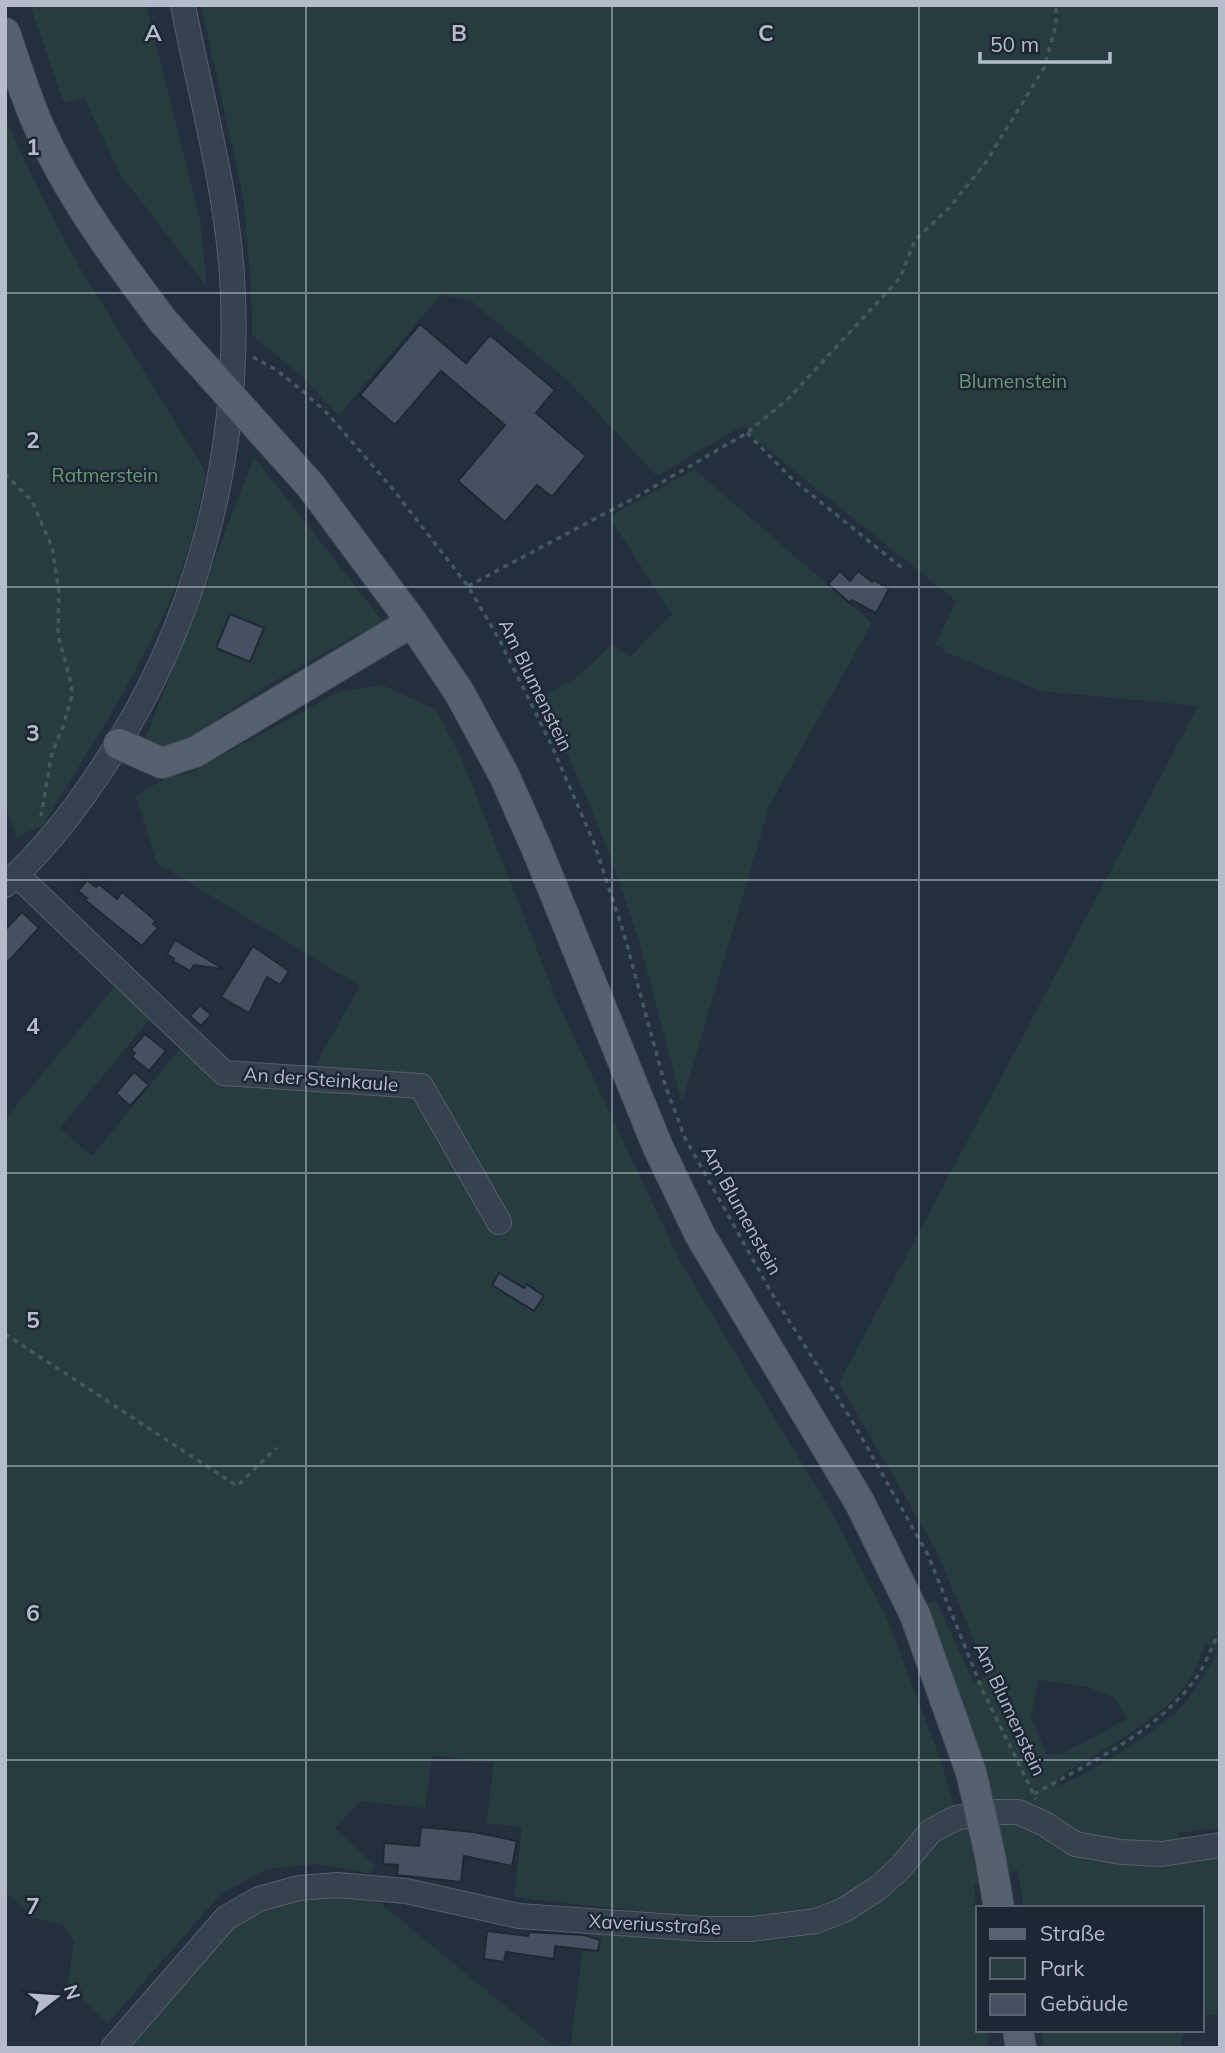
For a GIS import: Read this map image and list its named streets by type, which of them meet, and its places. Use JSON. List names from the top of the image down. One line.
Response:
{"streets":{"street":["An der Steinkaule","Xaveriusstraße"],"path":["Am Blumenstein"]},"crossings":[["Am Blumenstein","Xaveriusstraße"]],"parks":["Blumenstein","Ratmerstein"],"legend":["Straße","Park","Gebäude"],"scale_bar":"50 m","north":"right","grid":{"columns":["A","B","C"],"rows":["1","2","3","4","5","6","7"]}}
